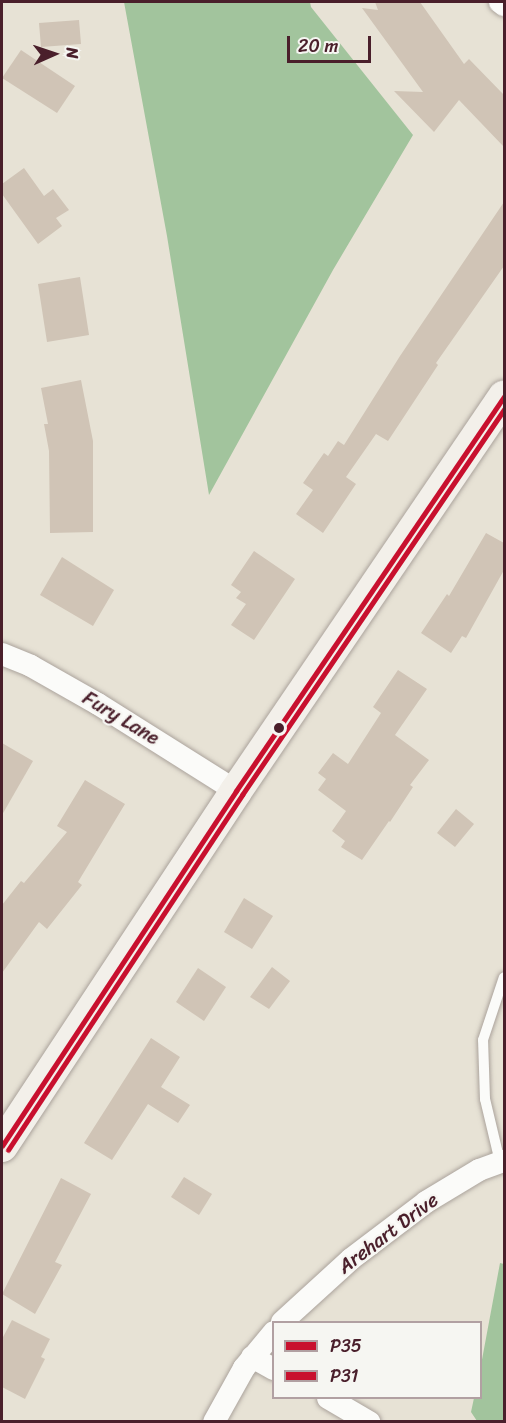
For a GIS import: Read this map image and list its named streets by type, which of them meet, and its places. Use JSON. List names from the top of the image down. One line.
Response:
{"streets":{"street":["Fury Lane","Arehart Drive"]},"lines":["transit line P35","transit line P31"],"legend":["P35","P31"],"scale_bar":"20 m","north":"right"}
